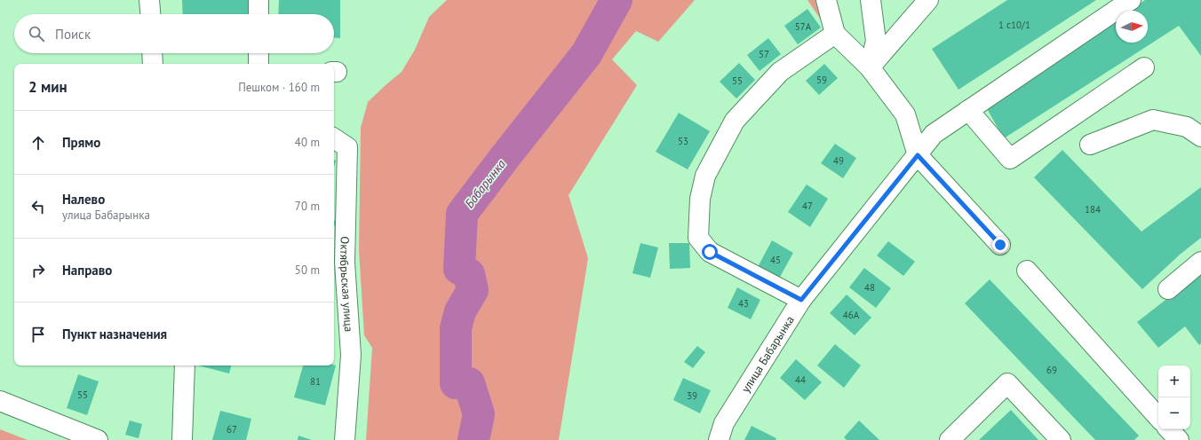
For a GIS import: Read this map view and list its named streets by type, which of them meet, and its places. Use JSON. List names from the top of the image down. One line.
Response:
{"streets":{"street":["Октябрьская улица","улица Бабарынка"]},"water":["Бабарынка"],"house_numbers":["1 с10/1","57А","57","59","55","53","49","47","184","45","48","43","46А","69","44","81","55","39","67"],"north":"right","page":{"search":"Поиск","heading":["2 мин","Пешком · 160 m"],"list":[["Прямо","40 m"],["Налево","улица Бабарынка","70 m"],["Направо","50 m"],"Пункт назначения"],"map_buttons":["+","−"]}}
